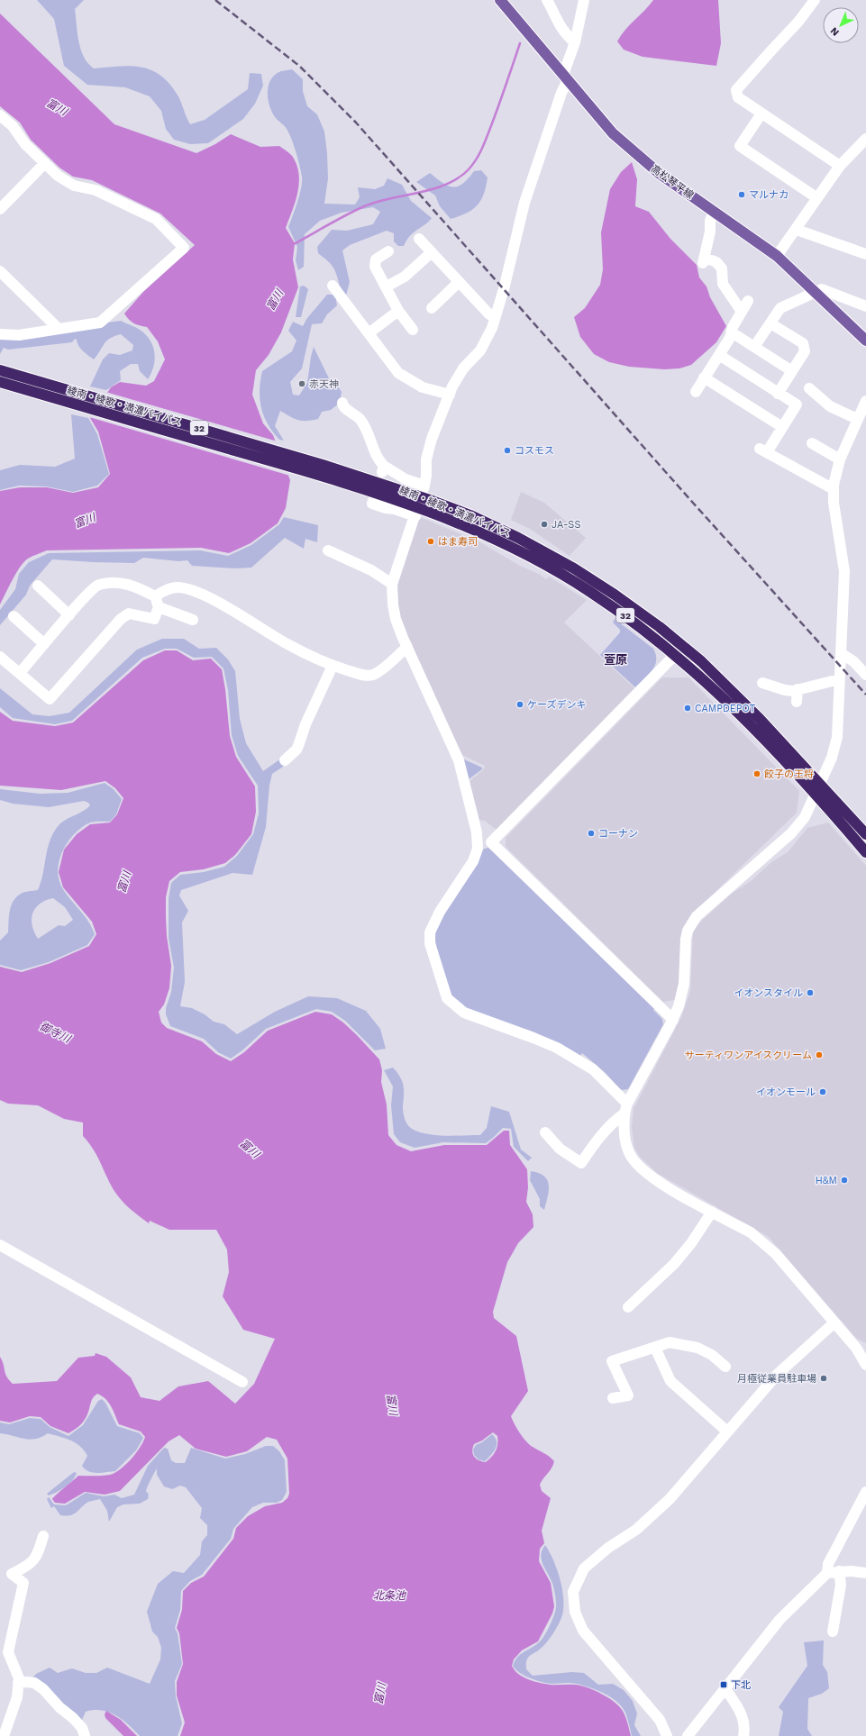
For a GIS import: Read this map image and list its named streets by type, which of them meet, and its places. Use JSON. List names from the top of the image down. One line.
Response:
{"streets":{"highway":["綾南・綾歌・満濃バイパス","32"],"main road":["高松琴平線"]},"districts":["萱原"],"water":["富川","御寺川","北条池"],"places":{"other":["マルナカ","赤天神","コスモス","JA-SS","はま寿司","ケーズデンキ","CAMPDEPOT","餃子の王将","コーナン","イオンスタイル","サーティワンアイスクリーム","イオンモール","H&M","月極従業員駐車場"],"transit":["下北"]},"north":"bottom left"}
